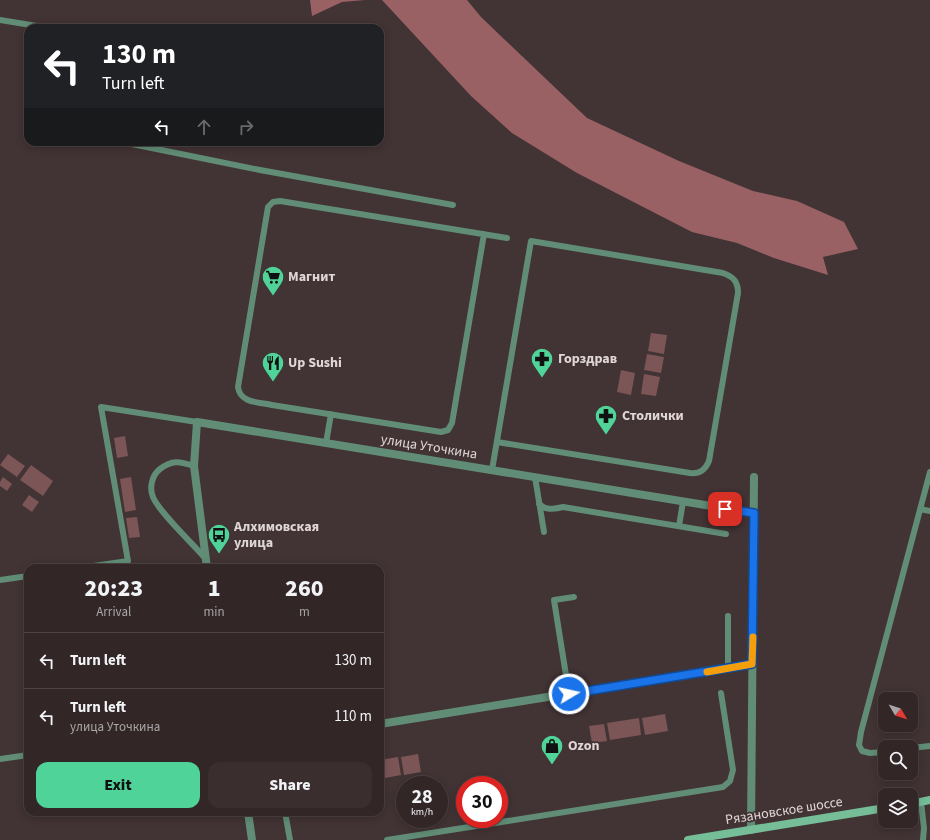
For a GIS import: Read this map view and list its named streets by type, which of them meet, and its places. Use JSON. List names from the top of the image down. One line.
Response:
{"streets":{"main road":["Рязановское шоссе"],"street":["улица Уточкина"]},"places":{"supermarket":["Магнит"],"pharmacy":["Горздрав","Столички"],"restaurant":["Up Sushi"],"bus stop":["Алхимовская улица"],"shop":["Ozon"]},"north":"bottom right","page":{"turn":["130 m","Turn left"],"eta":["20:23","Arrival","1","min","260","m"],"list":[{"name":"Turn left","value":"130 m"},{"name":"Turn left","note":"улица Уточкина","value":"110 m"}],"buttons":["Exit","Share"],"speed":"28 km/h","limit":"30"}}
